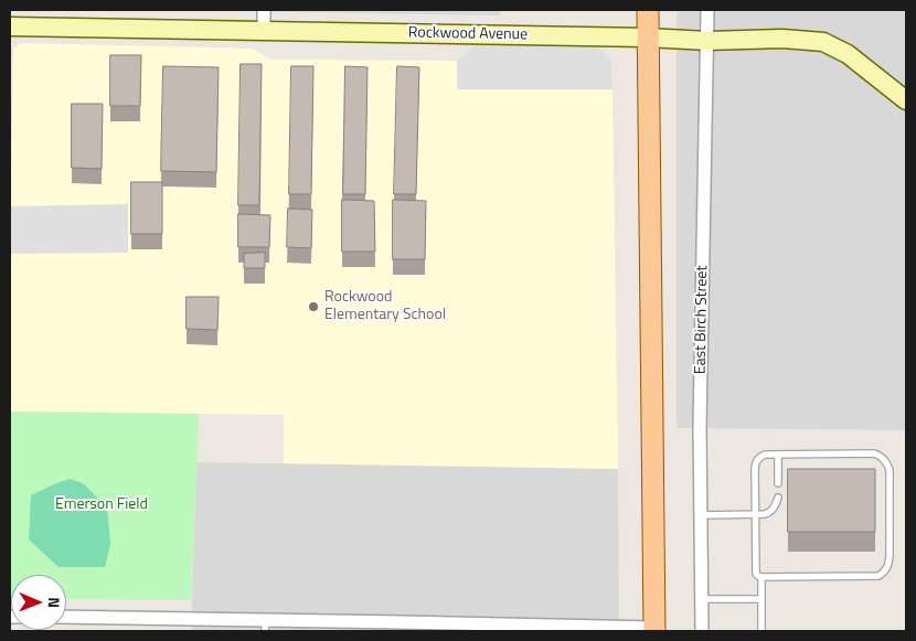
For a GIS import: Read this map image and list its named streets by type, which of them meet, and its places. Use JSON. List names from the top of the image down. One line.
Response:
{"streets":{"street":["Rockwood Avenue","East Birch Street"]},"crossings":[["Rockwood Avenue","East Birch Street"]],"parks":["Emerson Field"],"places":["Rockwood Elementary School"],"north":"right"}
